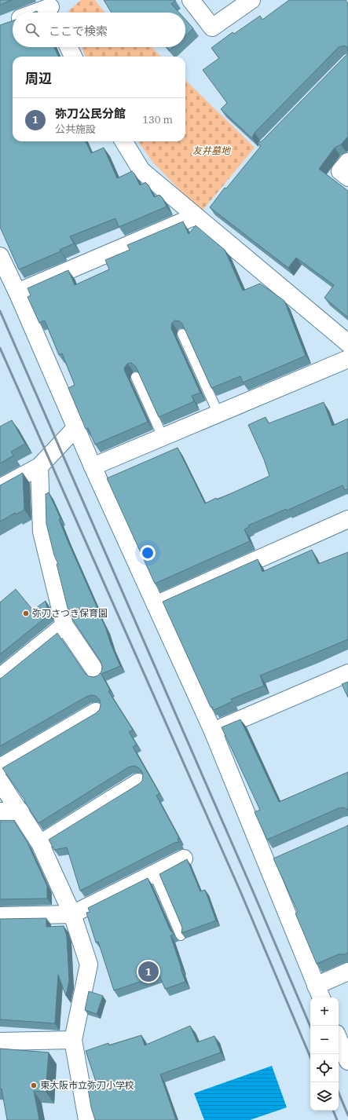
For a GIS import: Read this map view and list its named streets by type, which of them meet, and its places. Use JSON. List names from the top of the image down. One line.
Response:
{"parks":["友井墓地"],"places":["弥刀さつき保育園","東大阪市立弥刀小学校"],"page":{"search":"ここで検索","heading":"周辺","list":[{"mark":"1","name":"弥刀公民分館","note":"公共施設","value":"130 m"}],"pins":"1","map_buttons":["+","−"]}}
